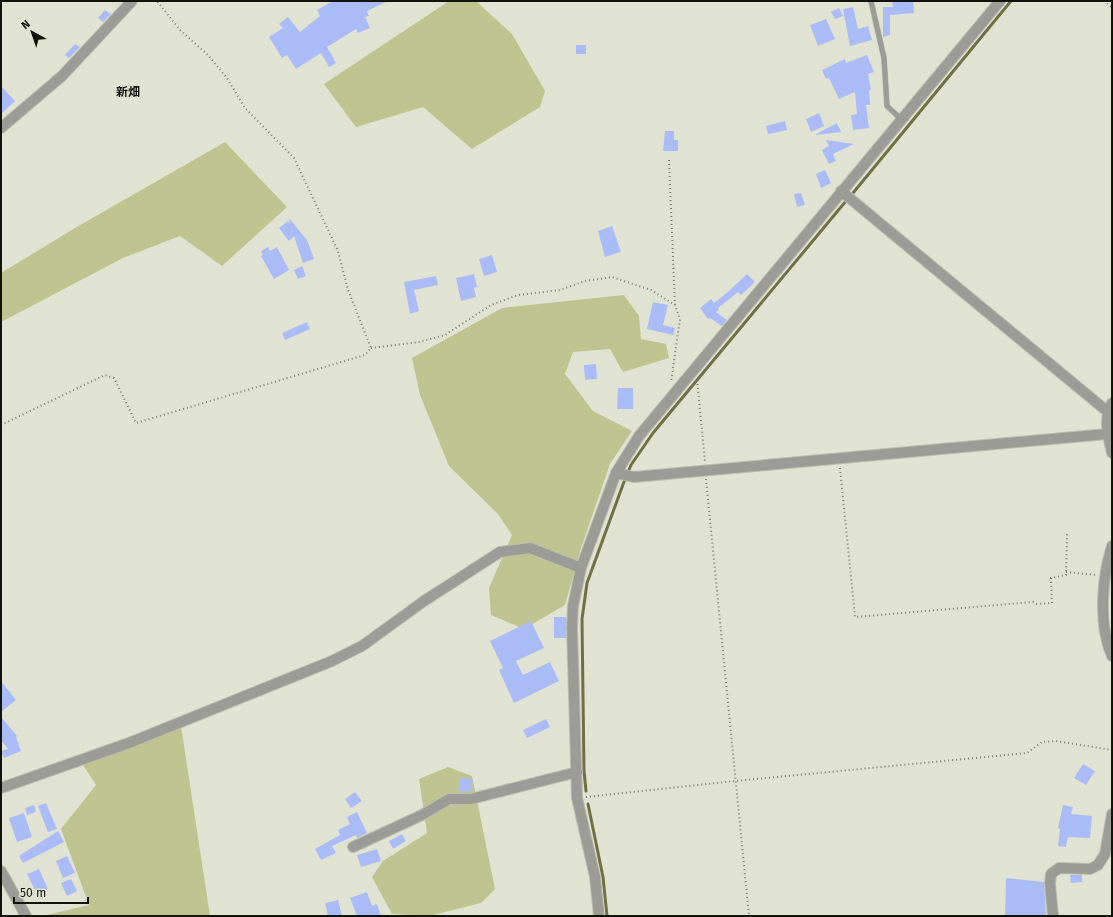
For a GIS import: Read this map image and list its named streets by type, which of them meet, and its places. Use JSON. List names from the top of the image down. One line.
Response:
{"districts":["新畑"],"scale_bar":"50 m","north":"top left"}
